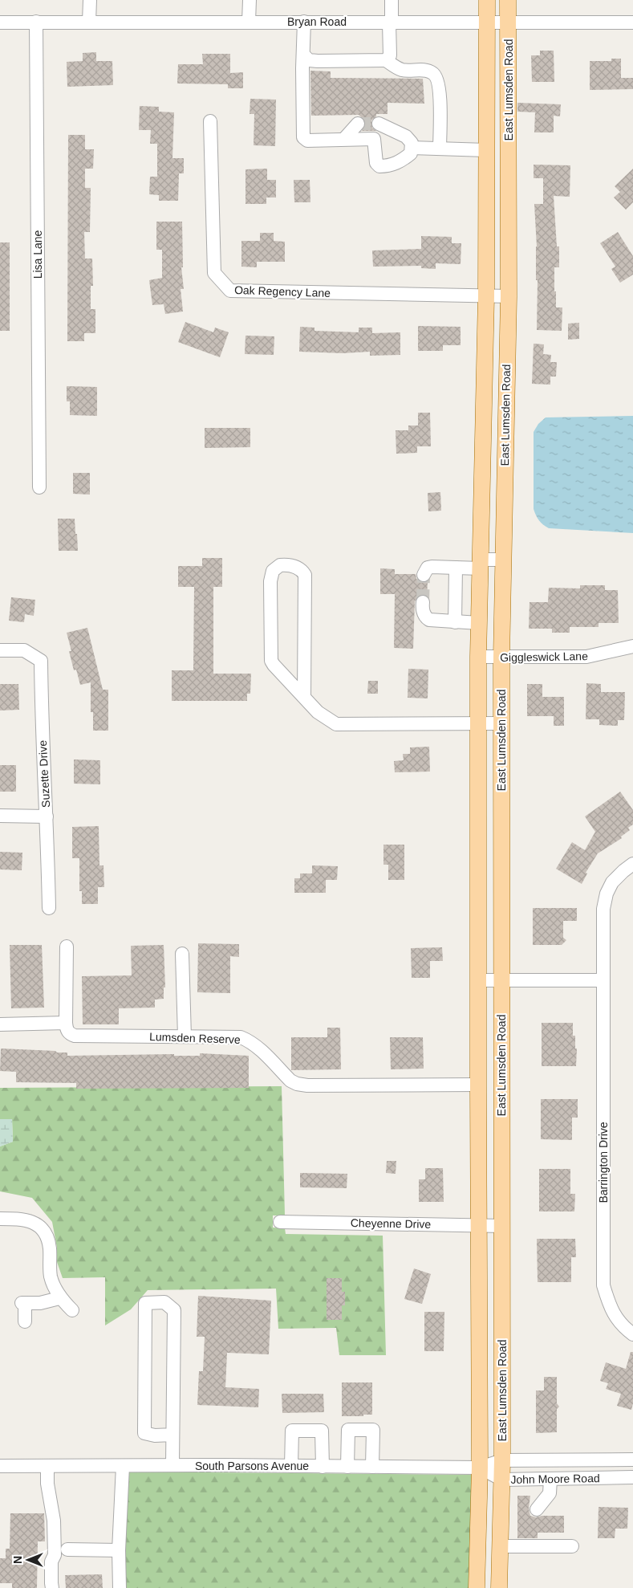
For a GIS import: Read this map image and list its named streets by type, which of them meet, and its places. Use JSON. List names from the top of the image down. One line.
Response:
{"streets":{"main road":["East Lumsden Road"],"street":["Bryan Road","Lisa Lane","Oak Regency Lane","Giggleswick Lane","Suzette Drive","Lumsden Reserve","Barrington Drive","Cheyenne Drive","South Parsons Avenue","John Moore Road"]},"crossings":[["Bryan Road","East Lumsden Road"],["Bryan Road","Lisa Lane"],["East Lumsden Road","Oak Regency Lane"],["East Lumsden Road","Giggleswick Lane"],["East Lumsden Road","Lumsden Reserve"],["East Lumsden Road","Cheyenne Drive"],["East Lumsden Road","South Parsons Avenue"],["East Lumsden Road","John Moore Road"],["South Parsons Avenue","John Moore Road"]],"north":"left"}
